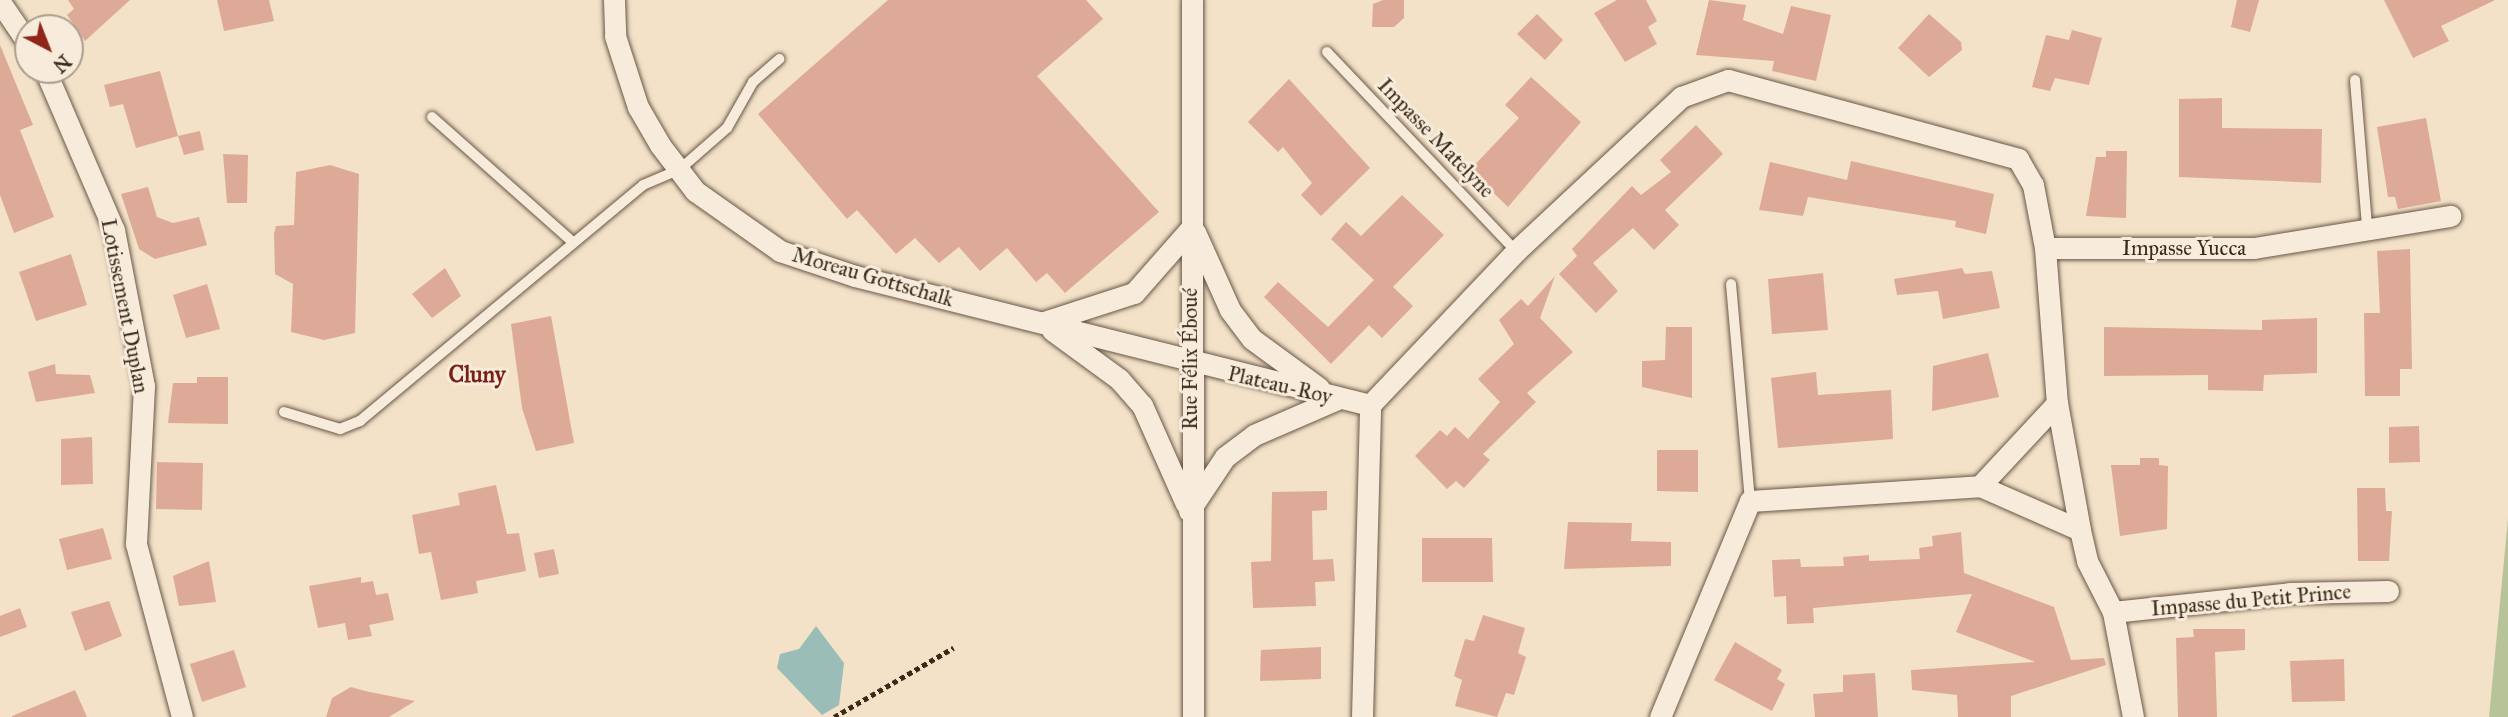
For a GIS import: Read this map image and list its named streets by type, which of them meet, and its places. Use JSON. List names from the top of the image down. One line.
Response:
{"streets":{"street":["Impasse Yucca","Moreau Gottschalk","Lotissement Duplan","Rue Félix Éboué","Plateau-Roy","Impasse du Petit Prince"],"lane":["Impasse Matelyne"]},"crossings":[["Moreau Gottschalk","Rue Félix Éboué"],["Moreau Gottschalk","Plateau-Roy"],["Rue Félix Éboué","Plateau-Roy"]],"districts":["Cluny"],"north":"bottom right"}
